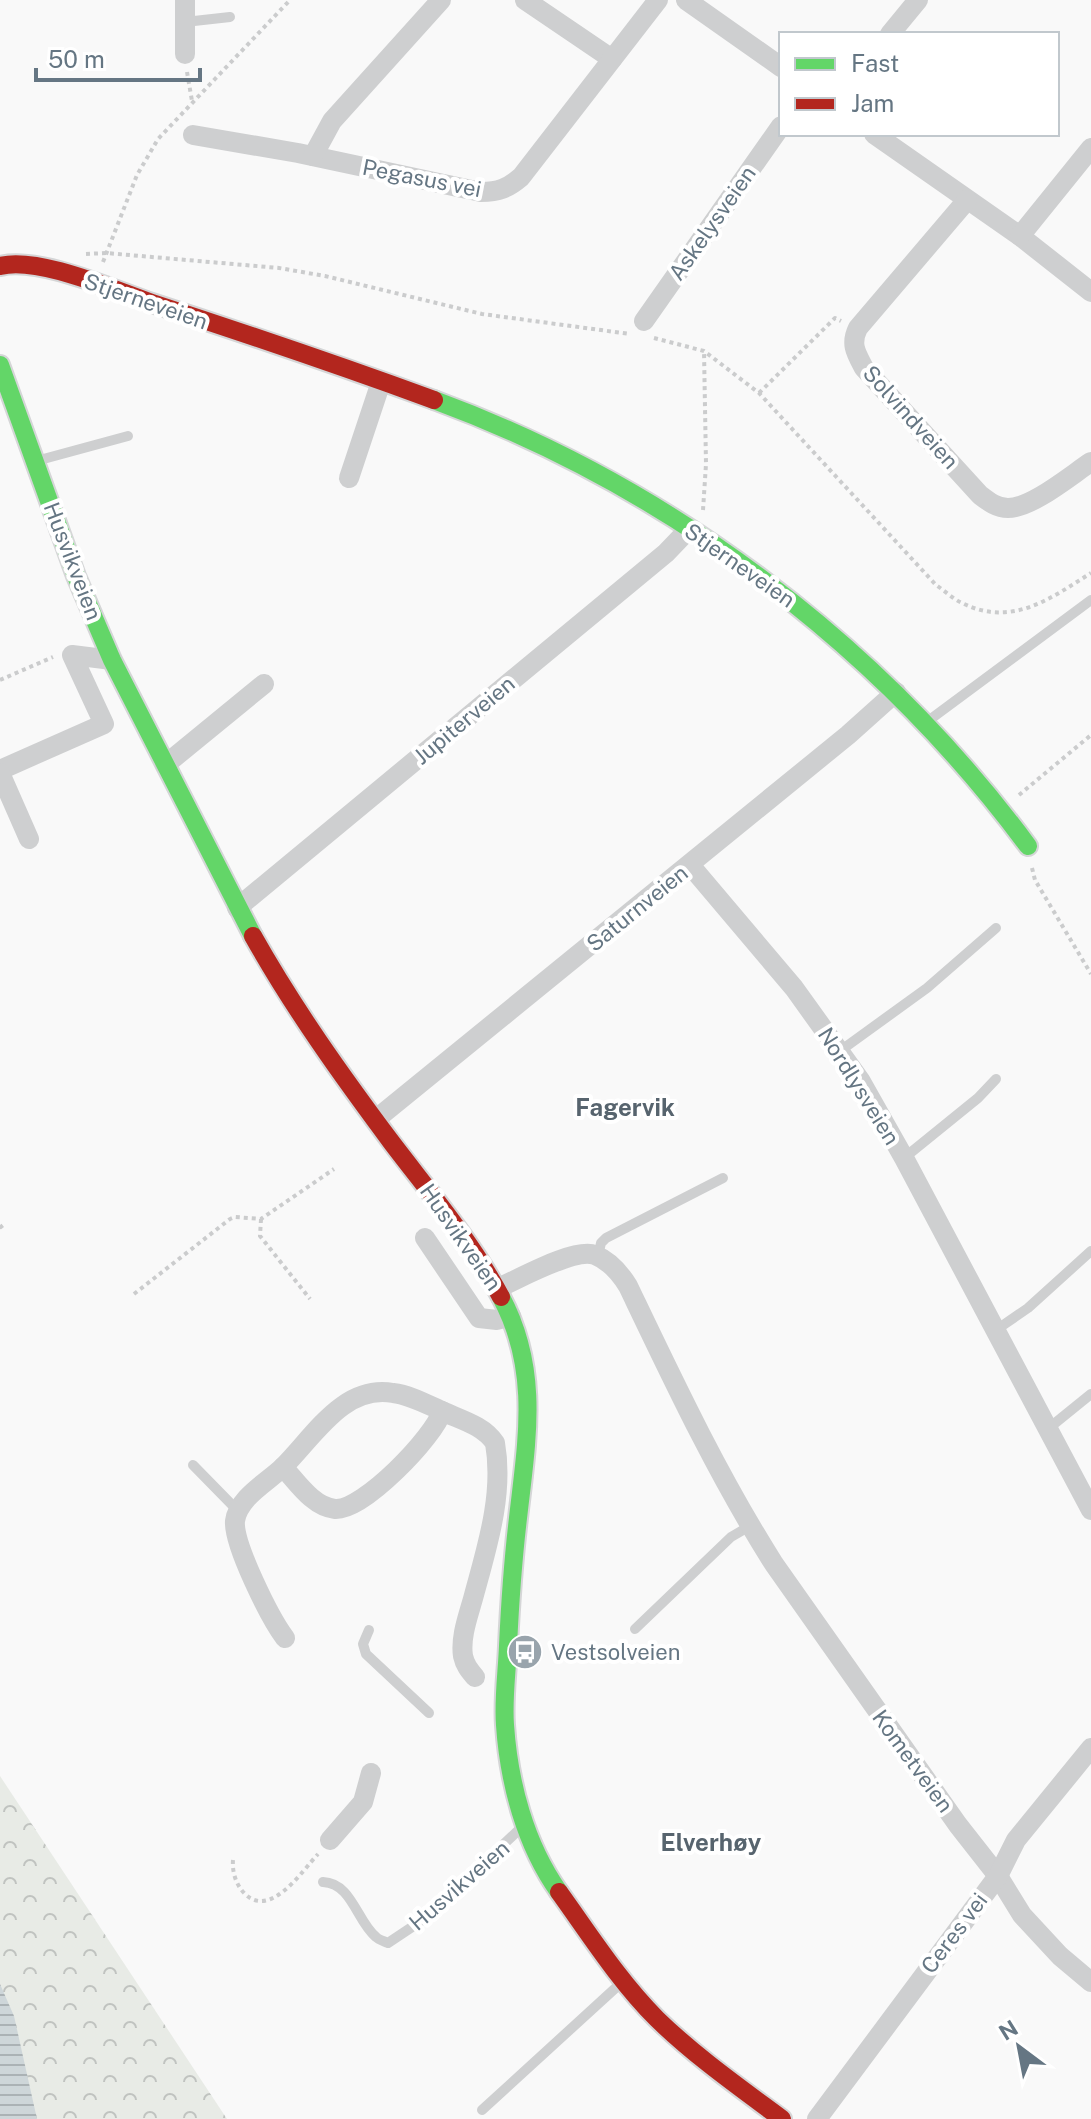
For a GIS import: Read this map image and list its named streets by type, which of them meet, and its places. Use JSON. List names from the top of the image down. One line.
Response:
{"streets":{"main road":["Stjerneveien","Husvikveien"],"street":["Pegasus vei","Askelysveien","Solvindveien","Jupiterveien","Saturnveien","Nordlysveien","Kometveien","Ceres vei"]},"crossings":[["Stjerneveien","Jupiterveien"],["Stjerneveien","Saturnveien"],["Husvikveien","Jupiterveien"],["Husvikveien","Saturnveien"],["Saturnveien","Nordlysveien"],["Kometveien","Ceres vei"]],"districts":["Fagervik","Elverhøy"],"places":{"bus stop":["Vestsolveien"]},"legend":["Fast","Jam"],"scale_bar":"50 m","north":"top left"}
